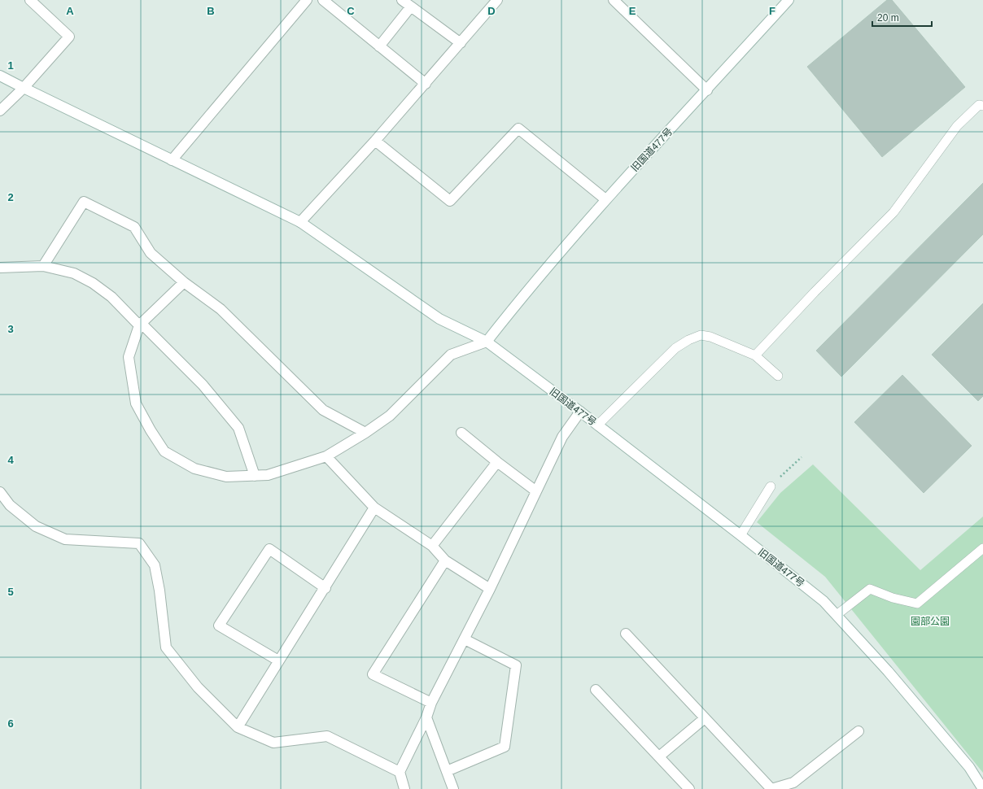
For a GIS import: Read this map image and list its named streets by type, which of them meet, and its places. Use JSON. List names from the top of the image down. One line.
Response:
{"streets":{"street":["旧国道477号"]},"parks":["園部公園"],"scale_bar":"20 m","grid":{"columns":["A","B","C","D","E","F"],"rows":["1","2","3","4","5","6"]}}
